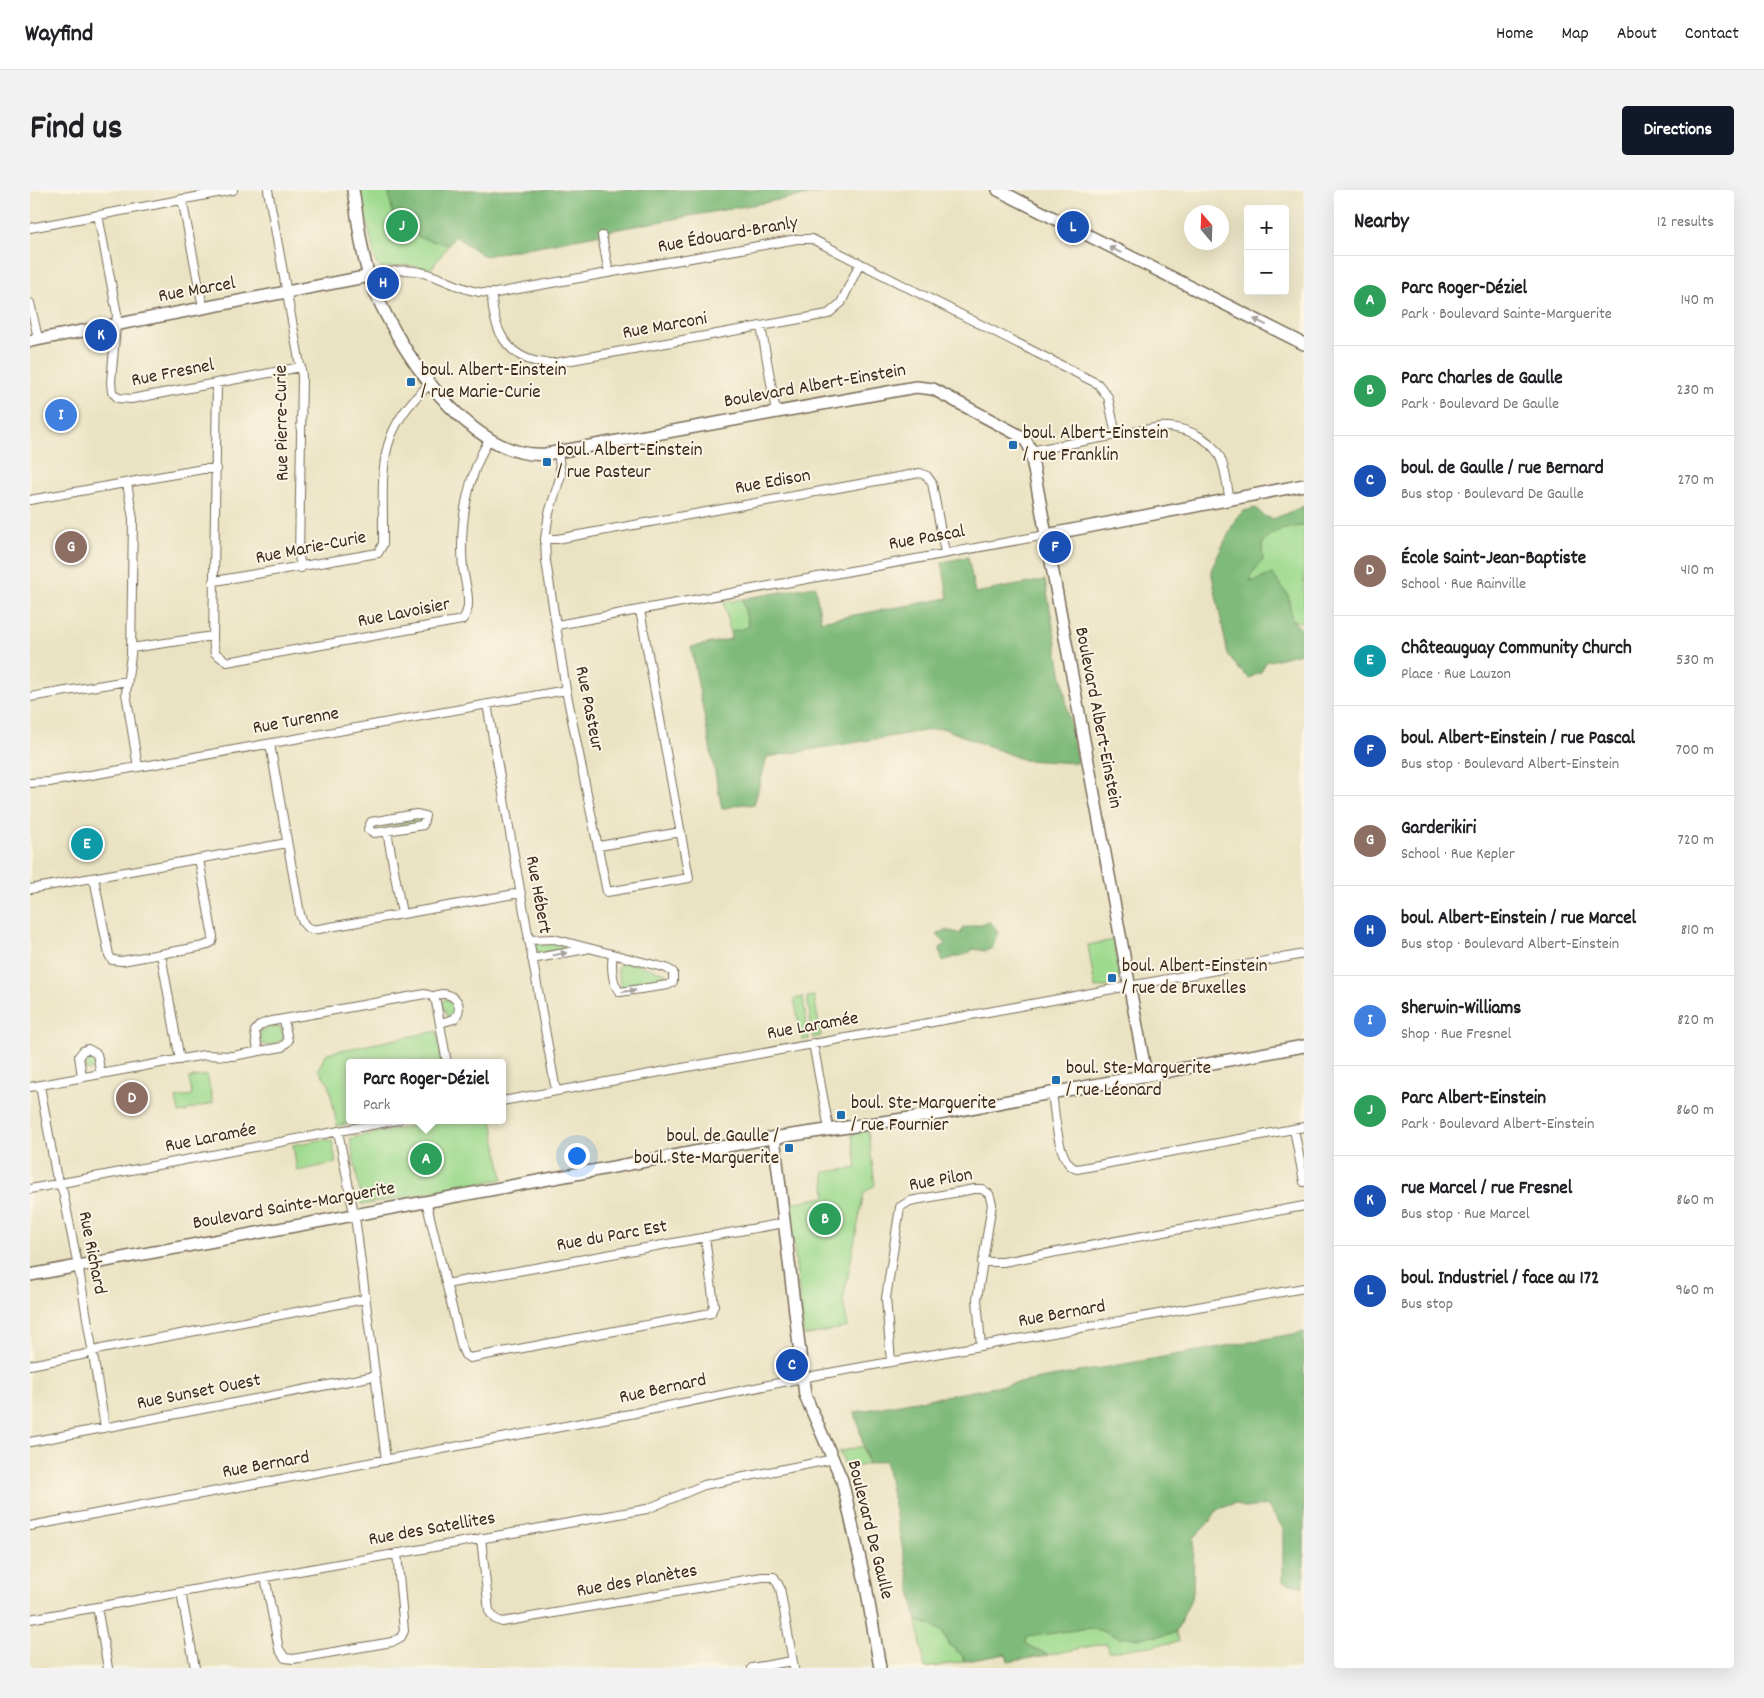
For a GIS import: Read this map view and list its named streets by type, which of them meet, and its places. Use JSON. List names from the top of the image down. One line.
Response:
{"streets":{"street":["Rue Édouard-Branly","Rue Marcel","Rue Marconi","Rue Fresnel","Boulevard Albert-Einstein","Rue Pierre-Curie","Rue Edison","Rue Pascal","Rue Marie-Curie","Rue Lavoisier","Rue Pasteur","Rue Turenne","Rue Hébert","Rue Laramée","Rue Pilon","Boulevard Sainte-Marguerite","Rue du Parc Est","Rue Richard","Rue Bernard","Rue Sunset Ouest","Rue des Satellites","Boulevard De Gaulle","Rue des Planètes"]},"crossings":[["Rue Édouard-Branly","Rue Marcel"],["Rue Édouard-Branly","Rue Marconi"],["Rue Édouard-Branly","Boulevard Albert-Einstein"],["Rue Marcel","Rue Fresnel"],["Rue Marcel","Boulevard Albert-Einstein"],["Rue Marcel","Rue Pierre-Curie"],["Rue Fresnel","Rue Pierre-Curie"],["Rue Fresnel","Rue Lavoisier"],["Boulevard Albert-Einstein","Rue Pascal"],["Boulevard Albert-Einstein","Rue Marie-Curie"],["Boulevard Albert-Einstein","Rue Lavoisier"],["Boulevard Albert-Einstein","Rue Pasteur"],["Boulevard Albert-Einstein","Rue Laramée"],["Boulevard Albert-Einstein","Boulevard Sainte-Marguerite"],["Rue Pierre-Curie","Rue Marie-Curie"],["Rue Edison","Rue Pascal"],["Rue Edison","Rue Pasteur"],["Rue Pascal","Rue Pasteur"],["Rue Marie-Curie","Rue Lavoisier"],["Rue Pasteur","Rue Turenne"],["Rue Turenne","Rue Hébert"],["Rue Hébert","Rue Laramée"],["Rue Laramée","Rue Richard"],["Rue Pilon","Rue Bernard"],["Boulevard Sainte-Marguerite","Rue Richard"],["Boulevard Sainte-Marguerite","Boulevard De Gaulle"],["Rue du Parc Est","Boulevard De Gaulle"],["Rue Richard","Rue Sunset Ouest"],["Rue Bernard","Boulevard De Gaulle"],["Rue des Satellites","Boulevard De Gaulle"],["Rue des Satellites","Rue des Planètes"]],"places":{"transit":["boul. Albert-Einstein / rue Marie-Curie","boul. Albert-Einstein / rue Franklin","boul. Albert-Einstein / rue Pasteur","boul. Albert-Einstein / rue de Bruxelles","boul. Ste-Marguerite / rue Léonard","boul. Ste-Marguerite / rue Fournier","boul. de Gaulle / boul. Ste-Marguerite"]},"north":"top","page":{"header":"Wayfind","nav":["Home","Map","About","Contact"],"title":"Find us","buttons":"Directions","heading":["Nearby","12 results"],"map_buttons":["+","−"],"pins":["J","L","H","K","I","F","G","E","D","A","B","C"],"list":[{"mark":"A","name":"Parc Roger-Déziel","note":"Park · Boulevard Sainte-Marguerite","value":"140 m"},{"mark":"B","name":"Parc Charles de Gaulle","note":"Park · Boulevard De Gaulle","value":"230 m"},{"mark":"C","name":"boul. de Gaulle / rue Bernard","note":"Bus stop · Boulevard De Gaulle","value":"270 m"},{"mark":"D","name":"École Saint-Jean-Baptiste","note":"School · Rue Rainville","value":"410 m"},{"mark":"E","name":"Châteauguay Community Church","note":"Place · Rue Lauzon","value":"530 m"},{"mark":"F","name":"boul. Albert-Einstein / rue Pascal","note":"Bus stop · Boulevard Albert-Einstein","value":"700 m"},{"mark":"G","name":"Garderikiri","note":"School · Rue Kepler","value":"720 m"},{"mark":"H","name":"boul. Albert-Einstein / rue Marcel","note":"Bus stop · Boulevard Albert-Einstein","value":"810 m"},{"mark":"I","name":"Sherwin-Williams","note":"Shop · Rue Fresnel","value":"820 m"},{"mark":"J","name":"Parc Albert-Einstein","note":"Park · Boulevard Albert-Einstein","value":"860 m"},{"mark":"K","name":"rue Marcel / rue Fresnel","note":"Bus stop · Rue Marcel","value":"860 m"},{"mark":"L","name":"boul. Industriel / face au 172","note":"Bus stop","value":"960 m"}],"popup":["Parc Roger-Déziel","Park"]}}
